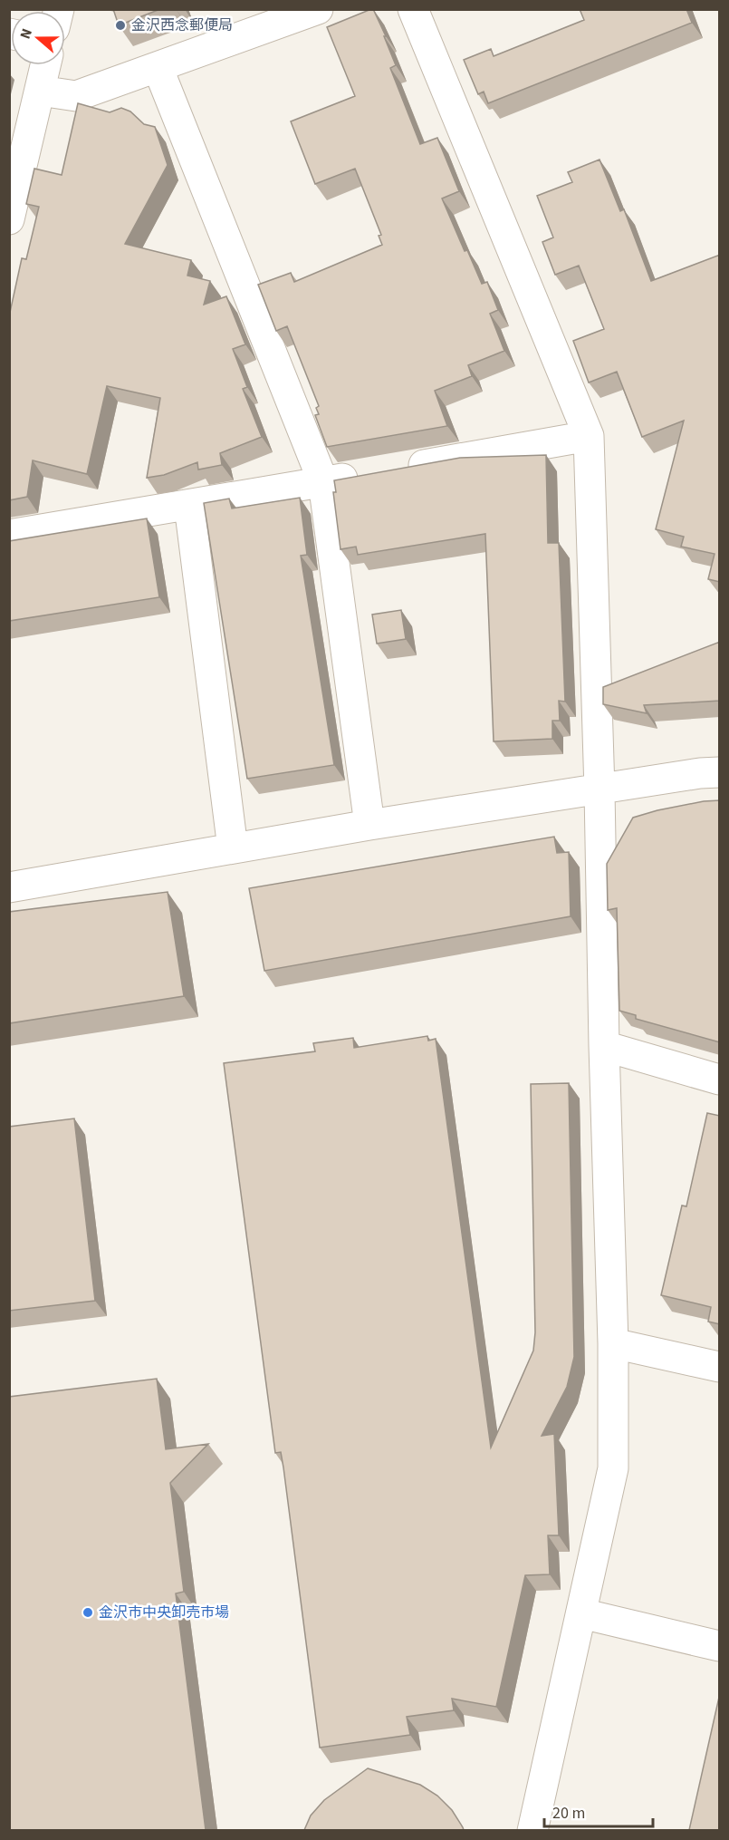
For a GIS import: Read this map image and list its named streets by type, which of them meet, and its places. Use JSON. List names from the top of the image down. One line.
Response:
{"places":["金沢西念郵便局","金沢市中央卸売市場"],"scale_bar":"20 m","north":"left"}
